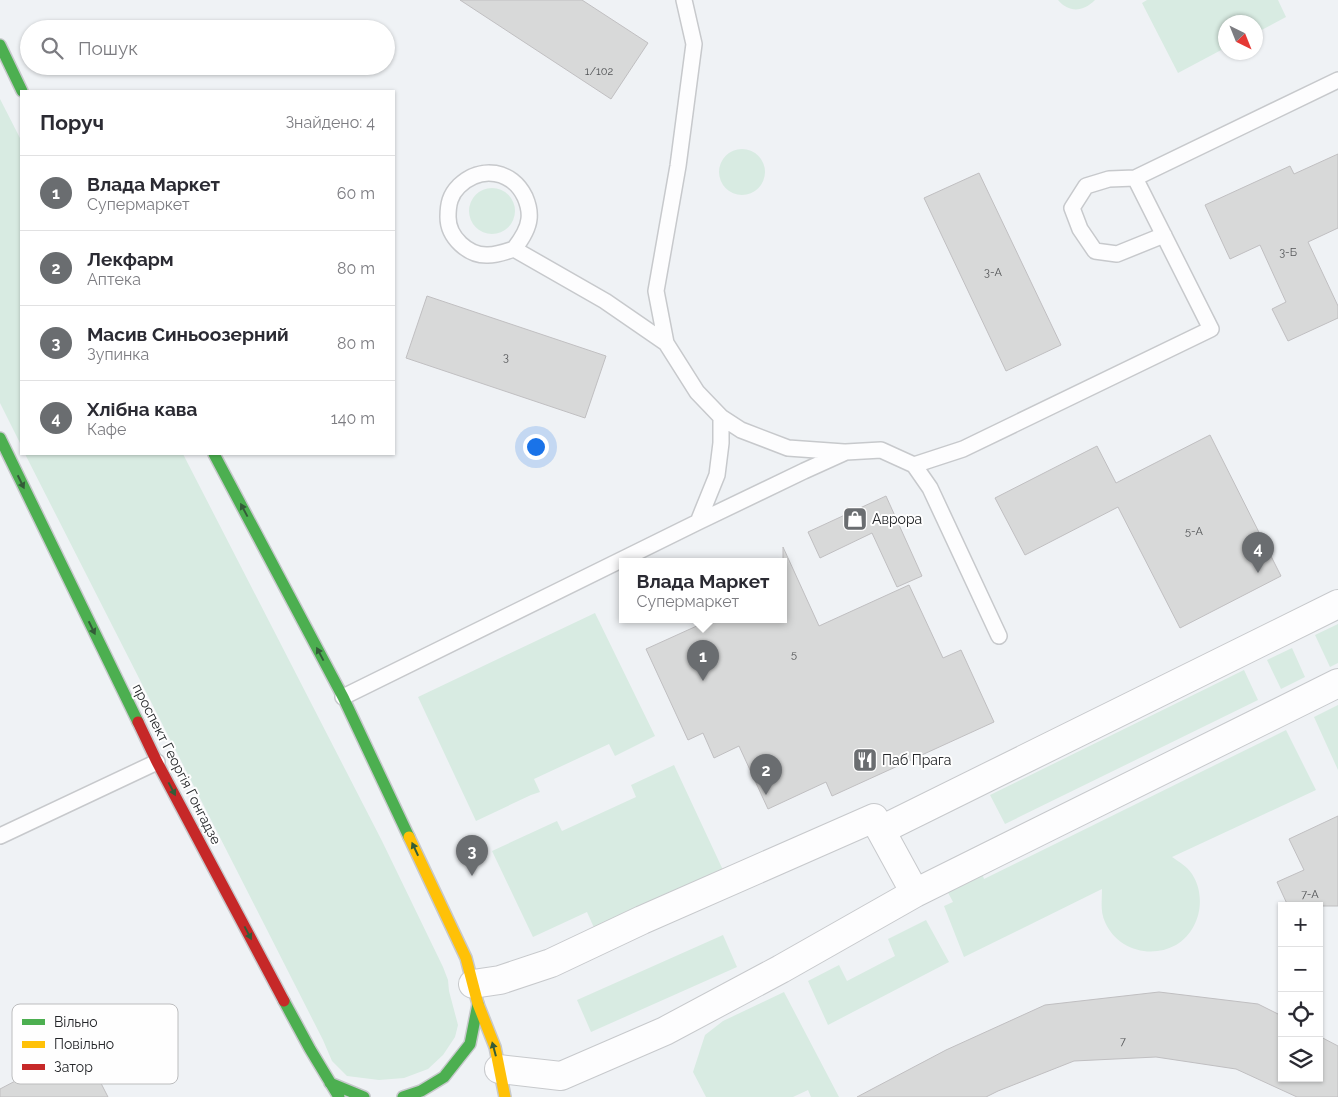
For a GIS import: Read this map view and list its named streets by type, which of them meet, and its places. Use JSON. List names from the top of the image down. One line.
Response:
{"streets":{"street":["проспект Георгія Гонгадзе"]},"one_way":["проспект Георгія Гонгадзе"],"places":{"shop":["Аврора"],"restaurant":["Паб Прага"]},"house_numbers":["1/102","3-Б","3-А","3","5-А","5","7-А","7"],"legend":["Вільно","Повільно","Затор"],"north":"bottom right","page":{"search":"Пошук","heading":["Поруч","Знайдено: 4"],"list":[{"mark":"1","name":"Влада Маркет","note":"Супермаркет","value":"60 m"},{"mark":"2","name":"Лекфарм","note":"Аптека","value":"80 m"},{"mark":"3","name":"Масив Синьоозерний","note":"Зупинка","value":"80 m"},{"mark":"4","name":"Хлібна кава","note":"Кафе","value":"140 m"}],"pins":["4","1","2","3"],"popup":["Влада Маркет","Супермаркет"],"map_buttons":["+","−"]}}
